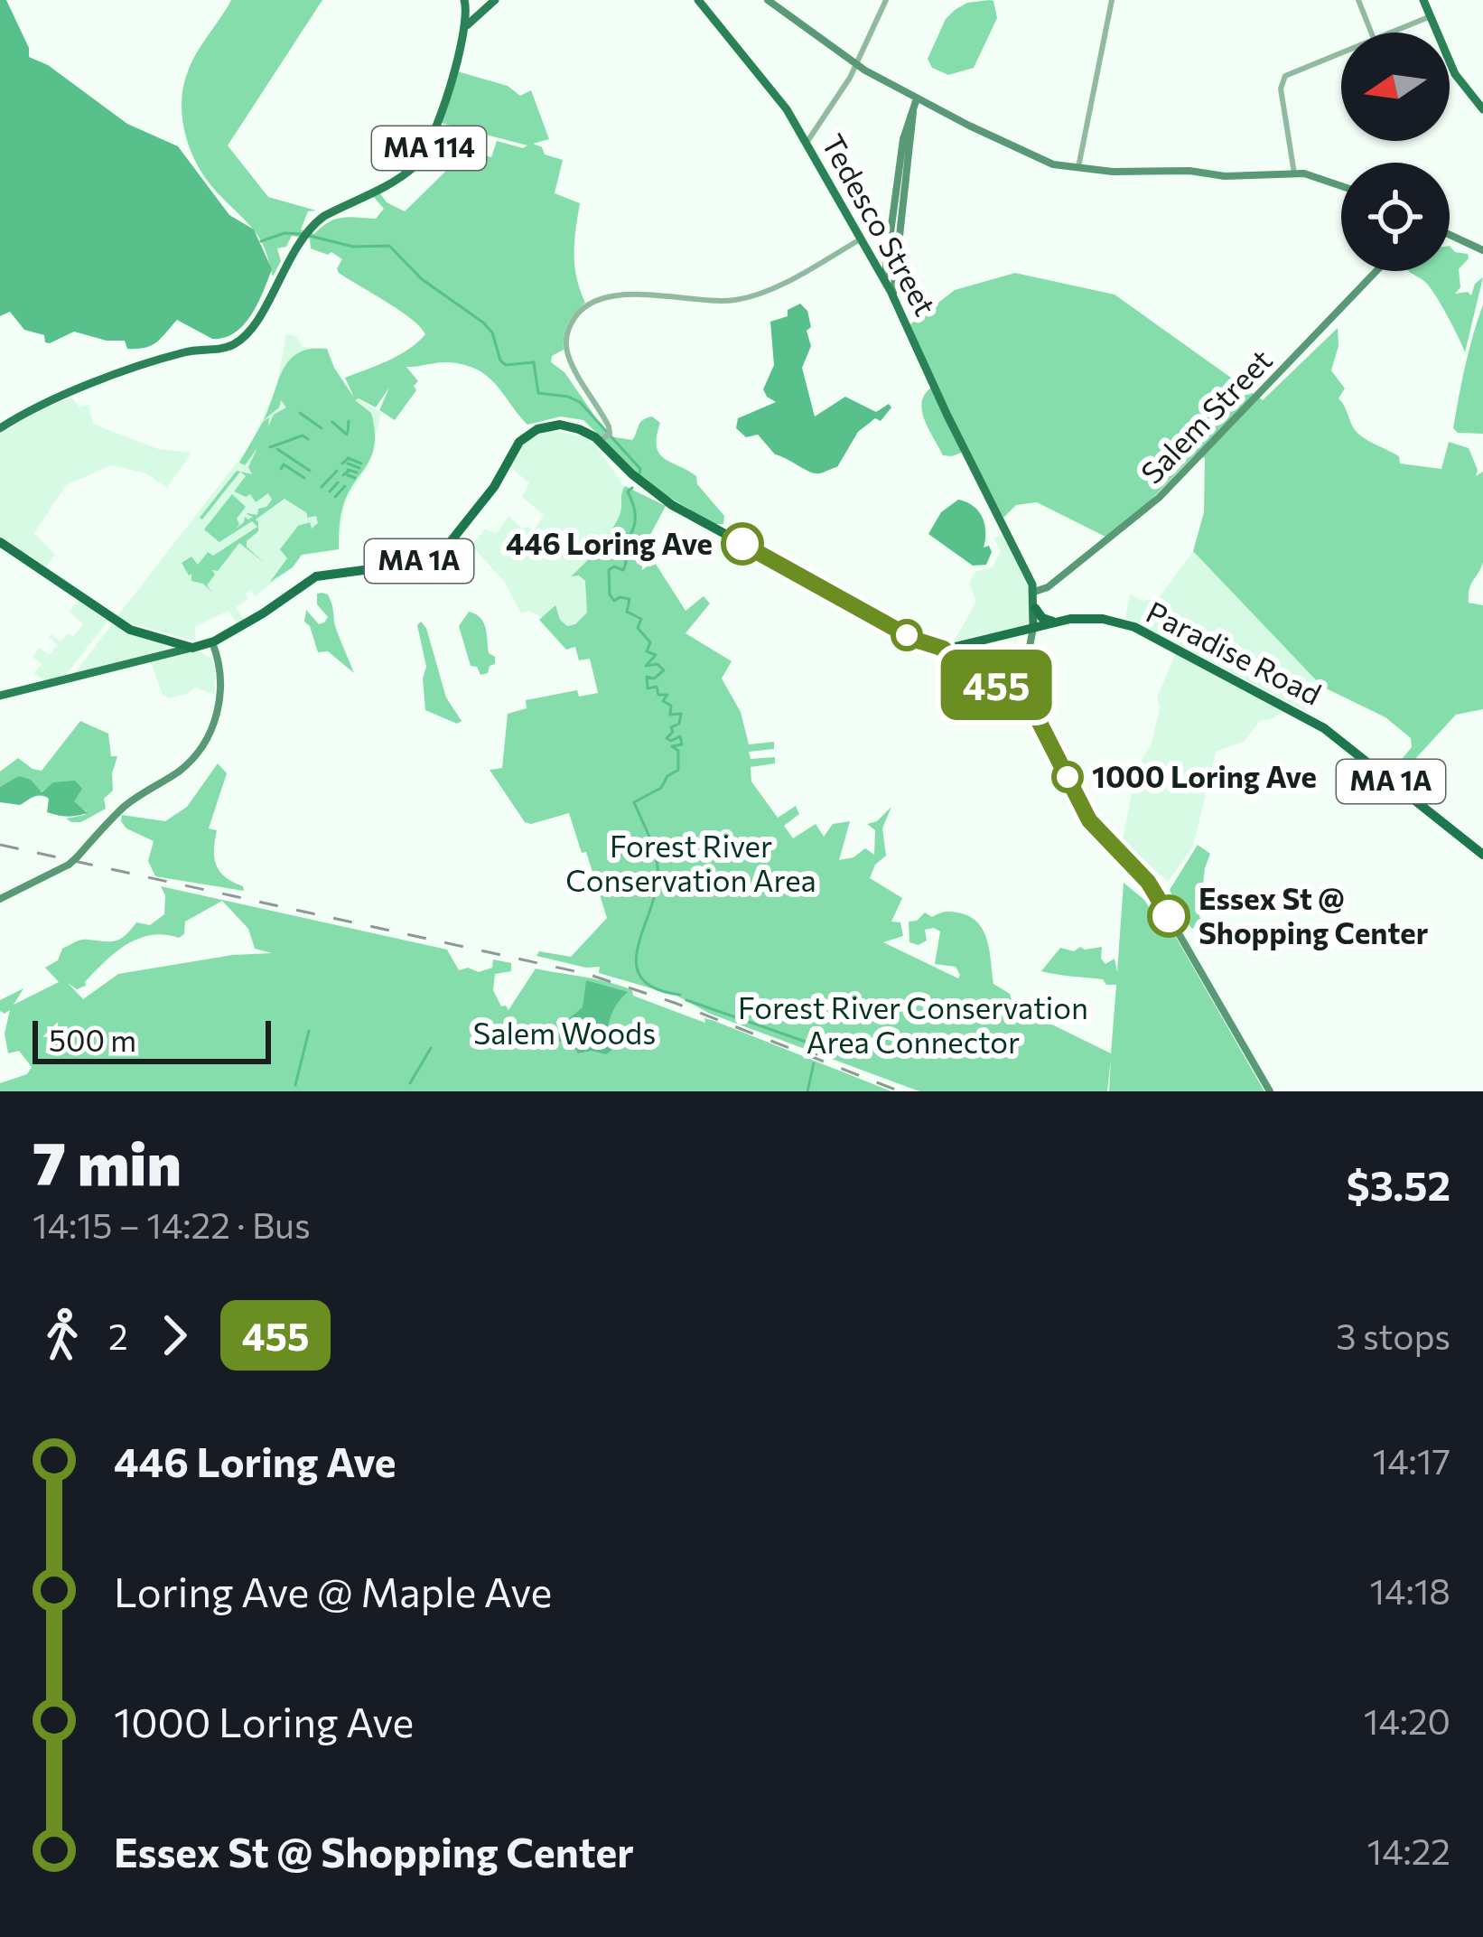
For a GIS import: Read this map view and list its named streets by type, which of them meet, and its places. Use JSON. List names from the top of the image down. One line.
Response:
{"streets":{"highway":["MA 1A","Paradise Road"],"main road":["MA 114","Tedesco Street","Salem Street"]},"crossings":[["Tedesco Street","Salem Street"],["Tedesco Street","Paradise Road"],["MA 1A","Paradise Road"]],"parks":["Forest River Conservation Area","Forest River Conservation Area Connector","Salem Woods"],"places":["446 Loring Ave","1000 Loring Ave","Essex St @ Shopping Center"],"lines":["bus line 455"],"scale_bar":"500 m","north":"left","page":{"on_map":"455","scale":"500 m","heading":["7 min","14:15 – 14:22 · Bus","$3.52"],"legs":["2","455","3 stops"],"list":[{"name":"446 Loring Ave","value":"14:17"},{"name":"Loring Ave @ Maple Ave","value":"14:18"},{"name":"1000 Loring Ave","value":"14:20"},{"name":"Essex St @ Shopping Center","value":"14:22"}]}}
